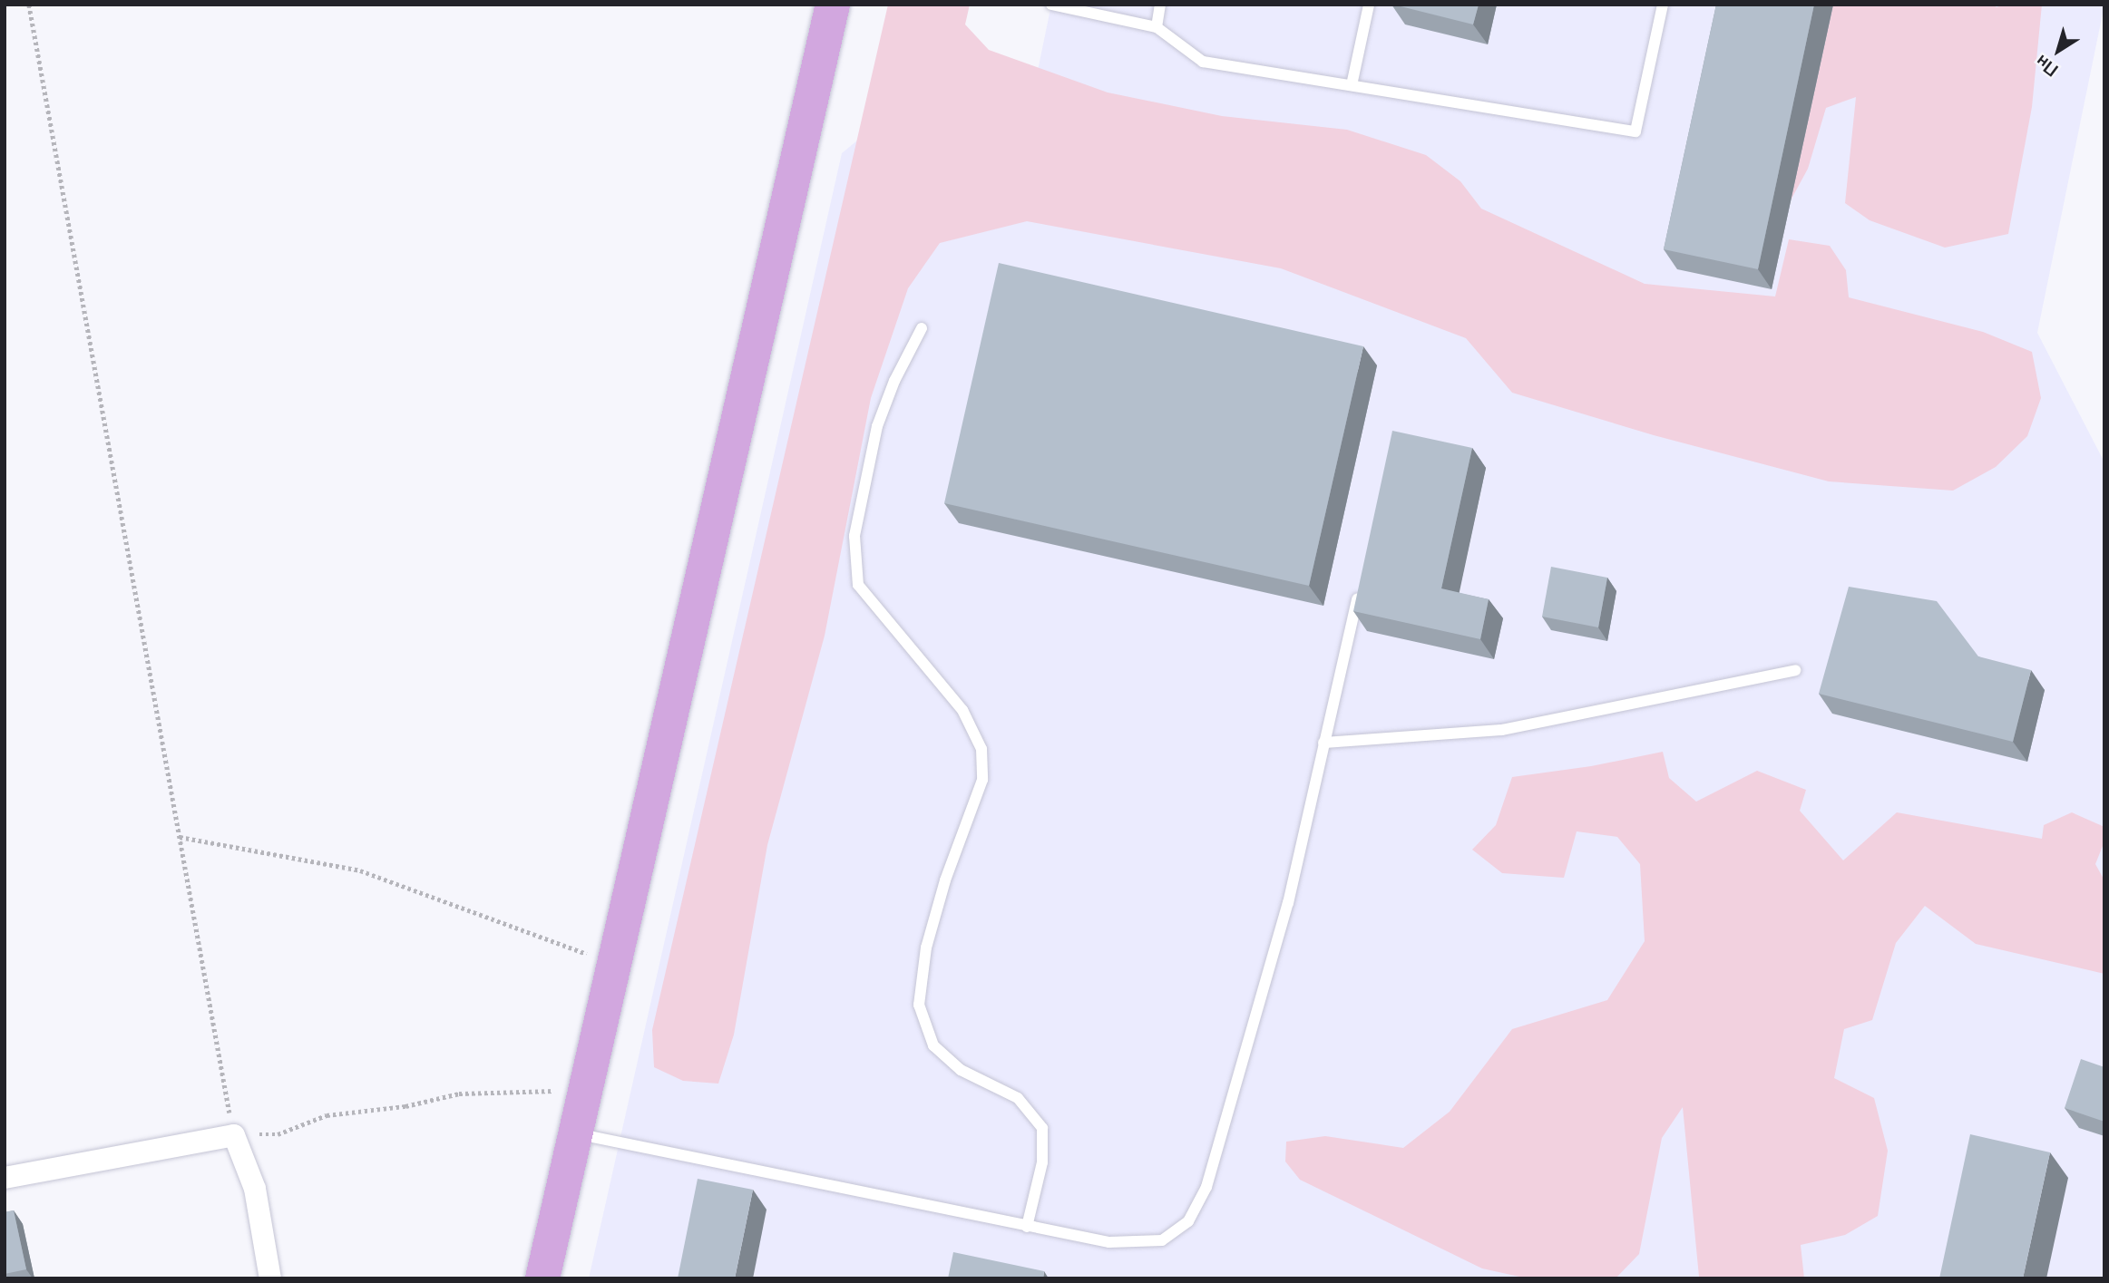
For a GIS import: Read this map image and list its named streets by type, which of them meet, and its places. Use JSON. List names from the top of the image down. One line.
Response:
{"north":"bottom left"}
